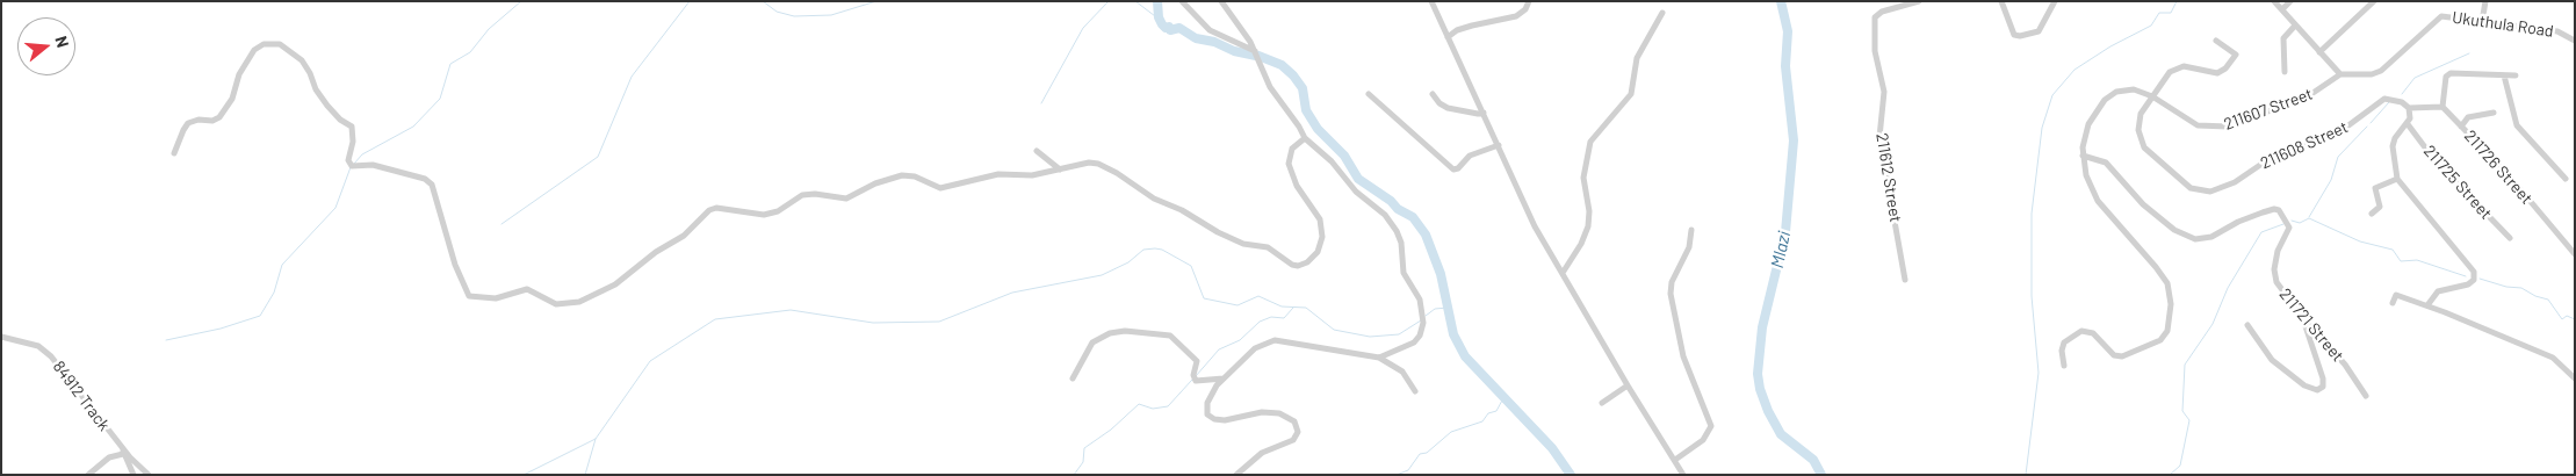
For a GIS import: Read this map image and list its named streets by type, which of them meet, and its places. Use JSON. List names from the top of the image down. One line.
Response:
{"streets":{"street":["Ukuthula Road","211607 Street","211608 Street","211726 Street","211612 Street","211725 Street","211721 Street","84912 Track"]},"crossings":[["Ukuthula Road","211607 Street"],["211607 Street","211608 Street"],["211607 Street","211721 Street"]],"water":["Mlazi"],"north":"right"}
